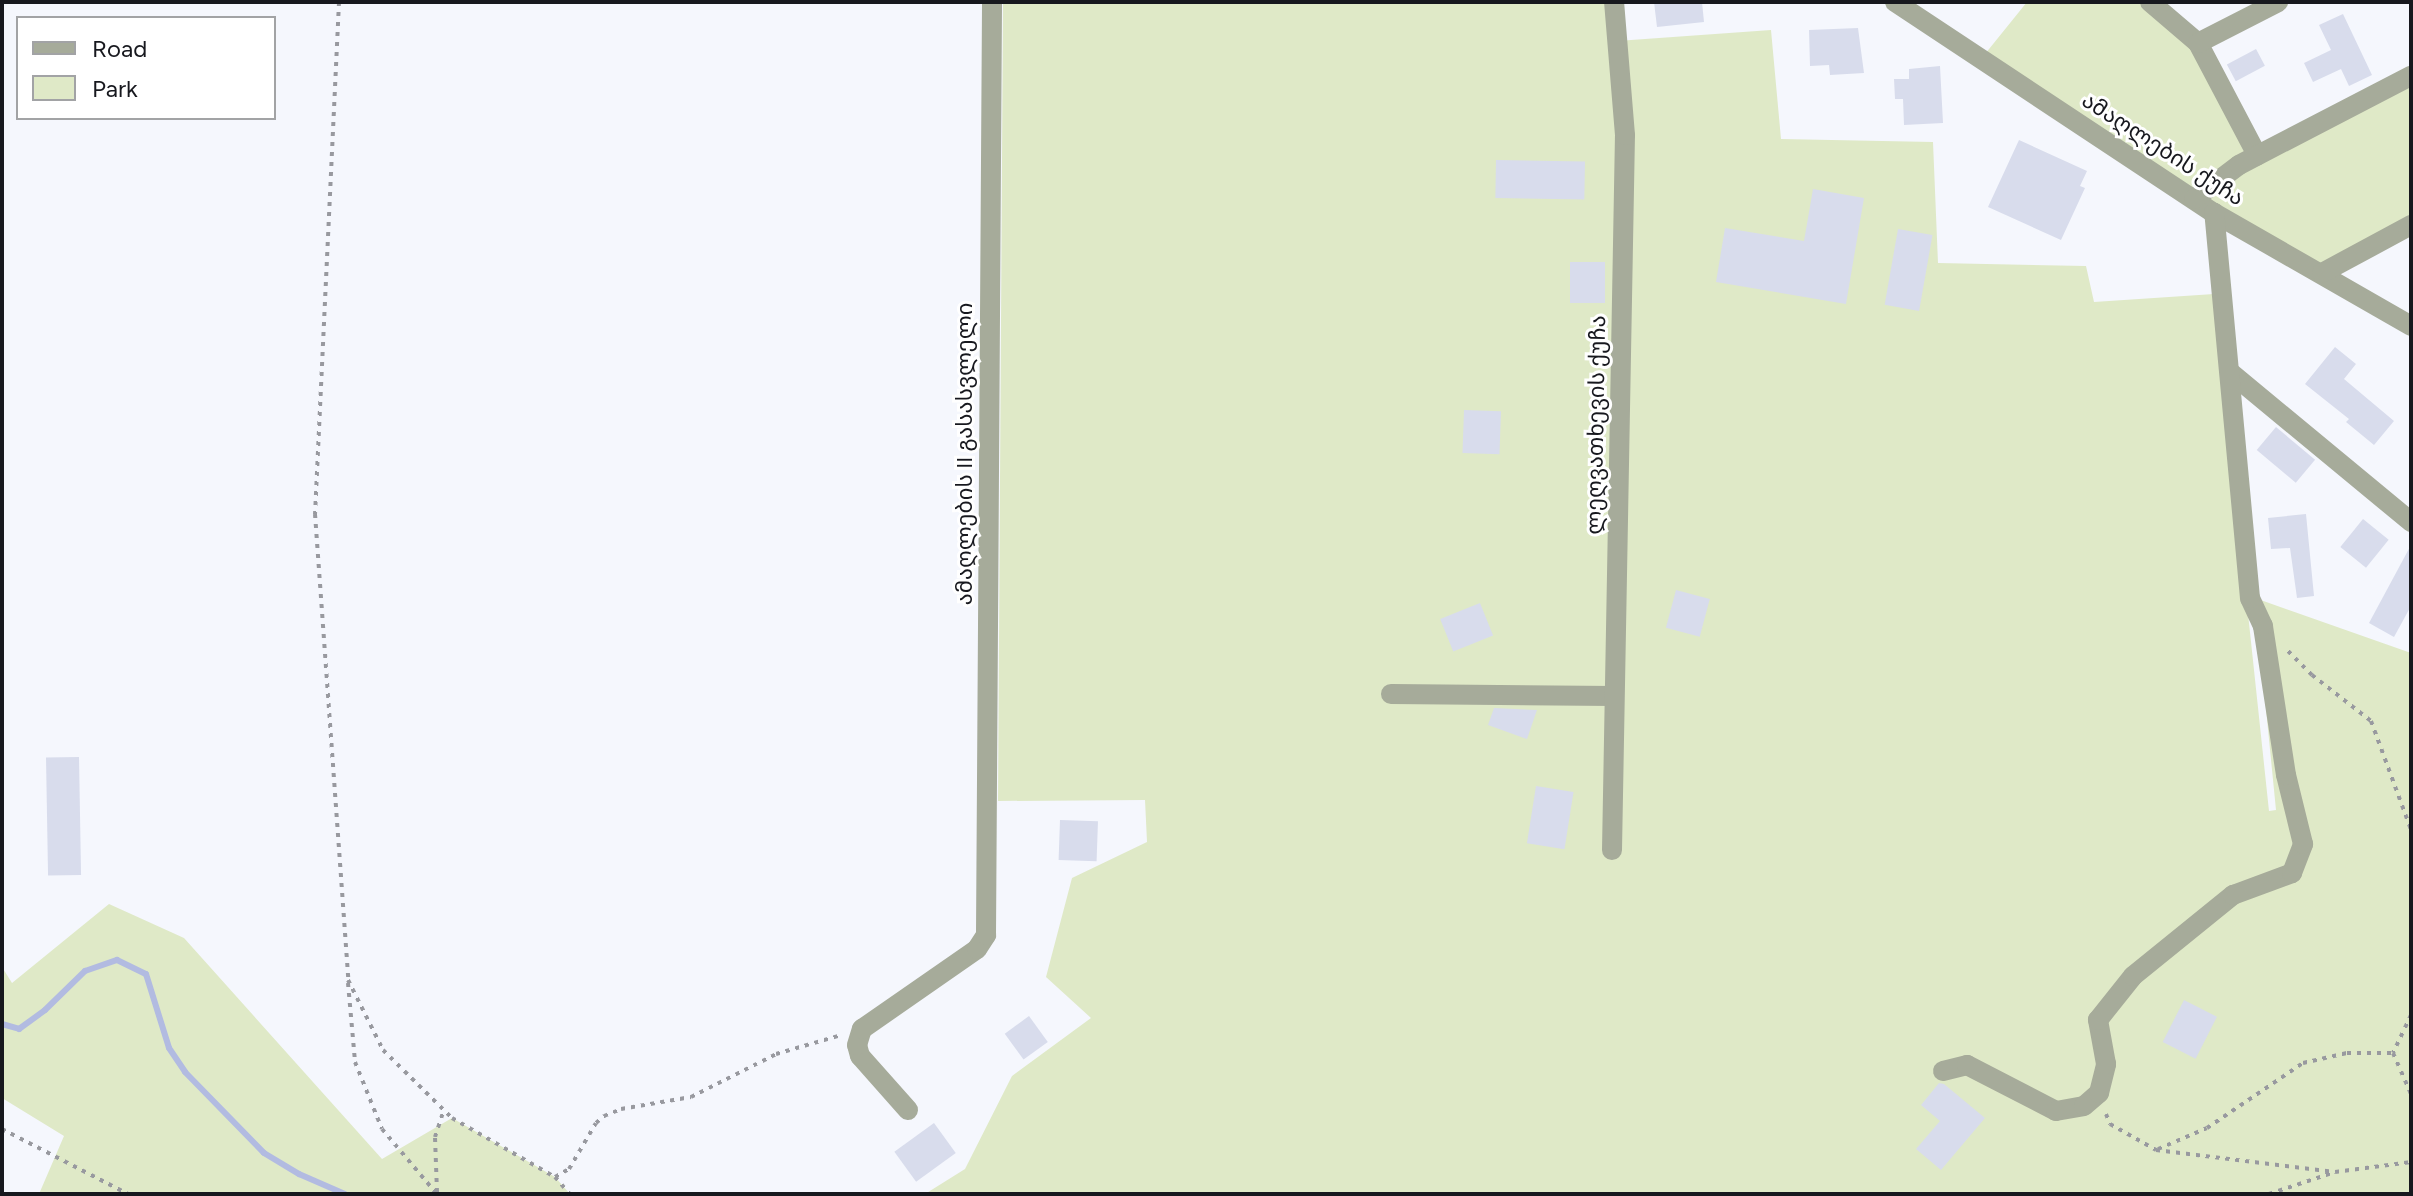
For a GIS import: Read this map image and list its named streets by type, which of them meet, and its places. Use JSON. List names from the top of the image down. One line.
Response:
{"streets":{"street":["ამაღლების ქუჩა","ლეღვათხევის ქუჩა","ამაღლების II გასასვლელი"]},"legend":["Road","Park"]}
